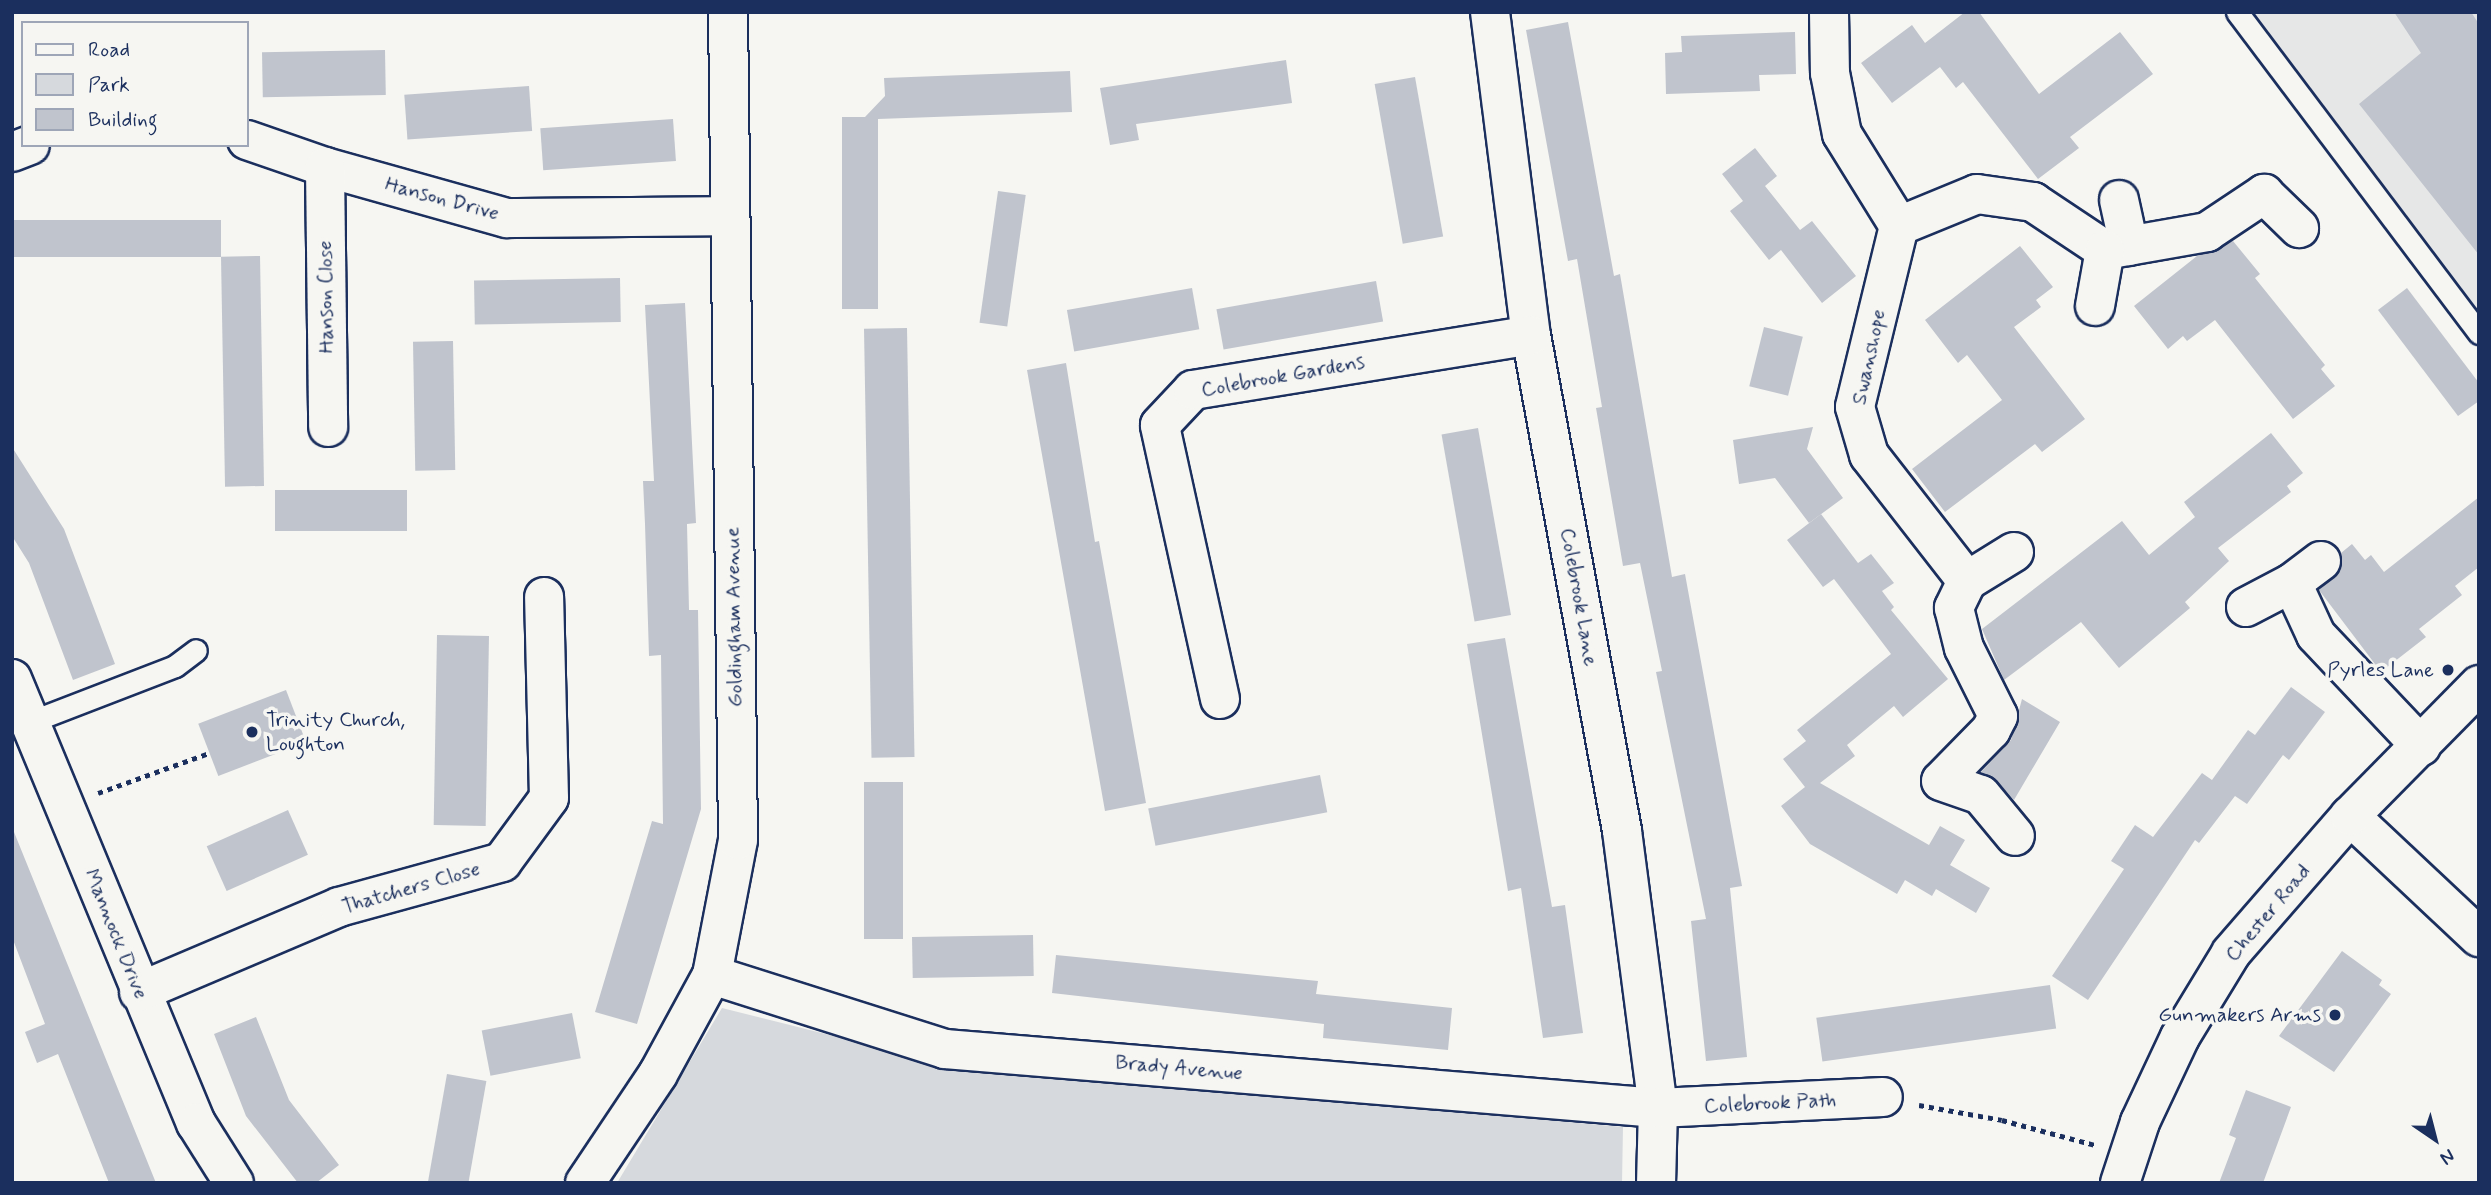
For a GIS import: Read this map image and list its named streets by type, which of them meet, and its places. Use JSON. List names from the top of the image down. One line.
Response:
{"streets":{"street":["Hanson Drive","Hanson Close","Swanshope","Colebrook Gardens","Colebrook Lane","Goldingham Avenue","Thatchers Close","Chester Road","Mannock Drive","Brady Avenue","Colebrook Path"]},"crossings":[["Hanson Drive","Hanson Close"],["Hanson Drive","Goldingham Avenue"],["Colebrook Gardens","Colebrook Lane"],["Colebrook Lane","Brady Avenue"],["Colebrook Lane","Colebrook Path"],["Goldingham Avenue","Brady Avenue"],["Thatchers Close","Mannock Drive"],["Brady Avenue","Colebrook Path"]],"places":["Pyrles Lane","Trinity Church, Loughton","Gunmakers Arms"],"legend":["Road","Park","Building"],"north":"bottom right"}
